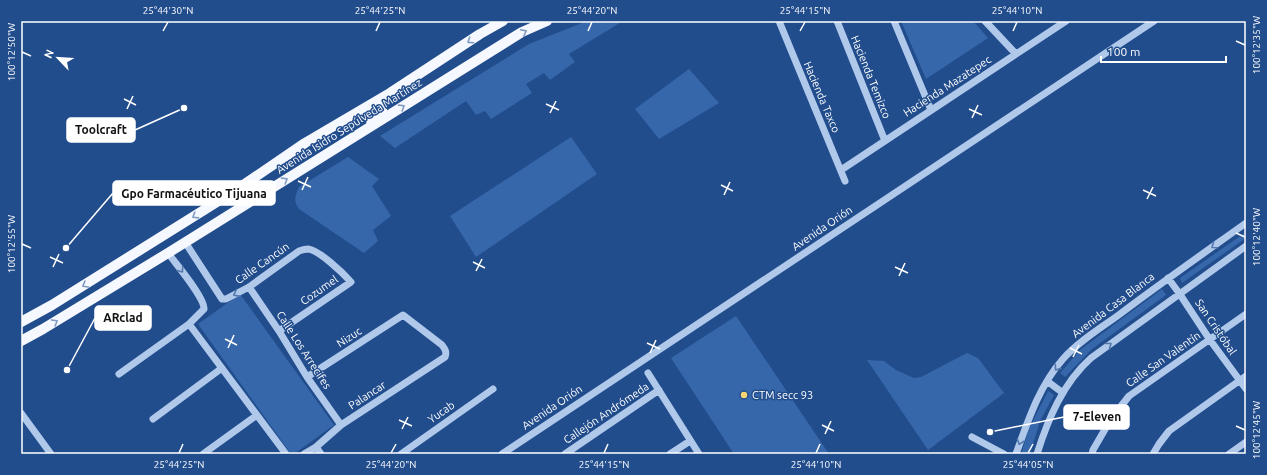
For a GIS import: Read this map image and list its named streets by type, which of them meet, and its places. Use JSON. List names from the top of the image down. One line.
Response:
{"streets":{"main road":["Avenida Isidro Sepúlveda Martínez"],"street":["Hacienda Temizco","Hacienda Mazatepec","Hacienda Taxco","Avenida Orión","Calle Cancún","Cozumel","Avenida Casa Blanca","San Cristóbal","Nizuc","Calle Los Arrecifes","Calle San Valentín","Palancar","Yucab","Callejón Andrómeda"]},"crossings":[["Hacienda Temizco","Hacienda Mazatepec"],["Hacienda Mazatepec","Hacienda Taxco"],["Avenida Isidro Sepúlveda Martínez","Calle Cancún"],["Calle Cancún","Cozumel"],["Calle Cancún","Calle Los Arrecifes"],["Cozumel","Calle Los Arrecifes"],["Avenida Casa Blanca","San Cristóbal"],["San Cristóbal","Calle San Valentín"],["Nizuc","Calle Los Arrecifes"],["Nizuc","Palancar"],["Calle Los Arrecifes","Palancar"]],"places":["Toolcraft","Gpo Farmacéutico Tijuana","ARclad","CTM secc 93","7-Eleven"],"scale_bar":"100 m","north":"top left","coordinates":["25°44'30\"N","25°44'25\"N","25°44'20\"N","25°44'15\"N","25°44'10\"N","100°12'35\"W","100°12'50\"W","100°12'40\"W","100°12'55\"W","100°12'45\"W","25°44'05\"N"]}
